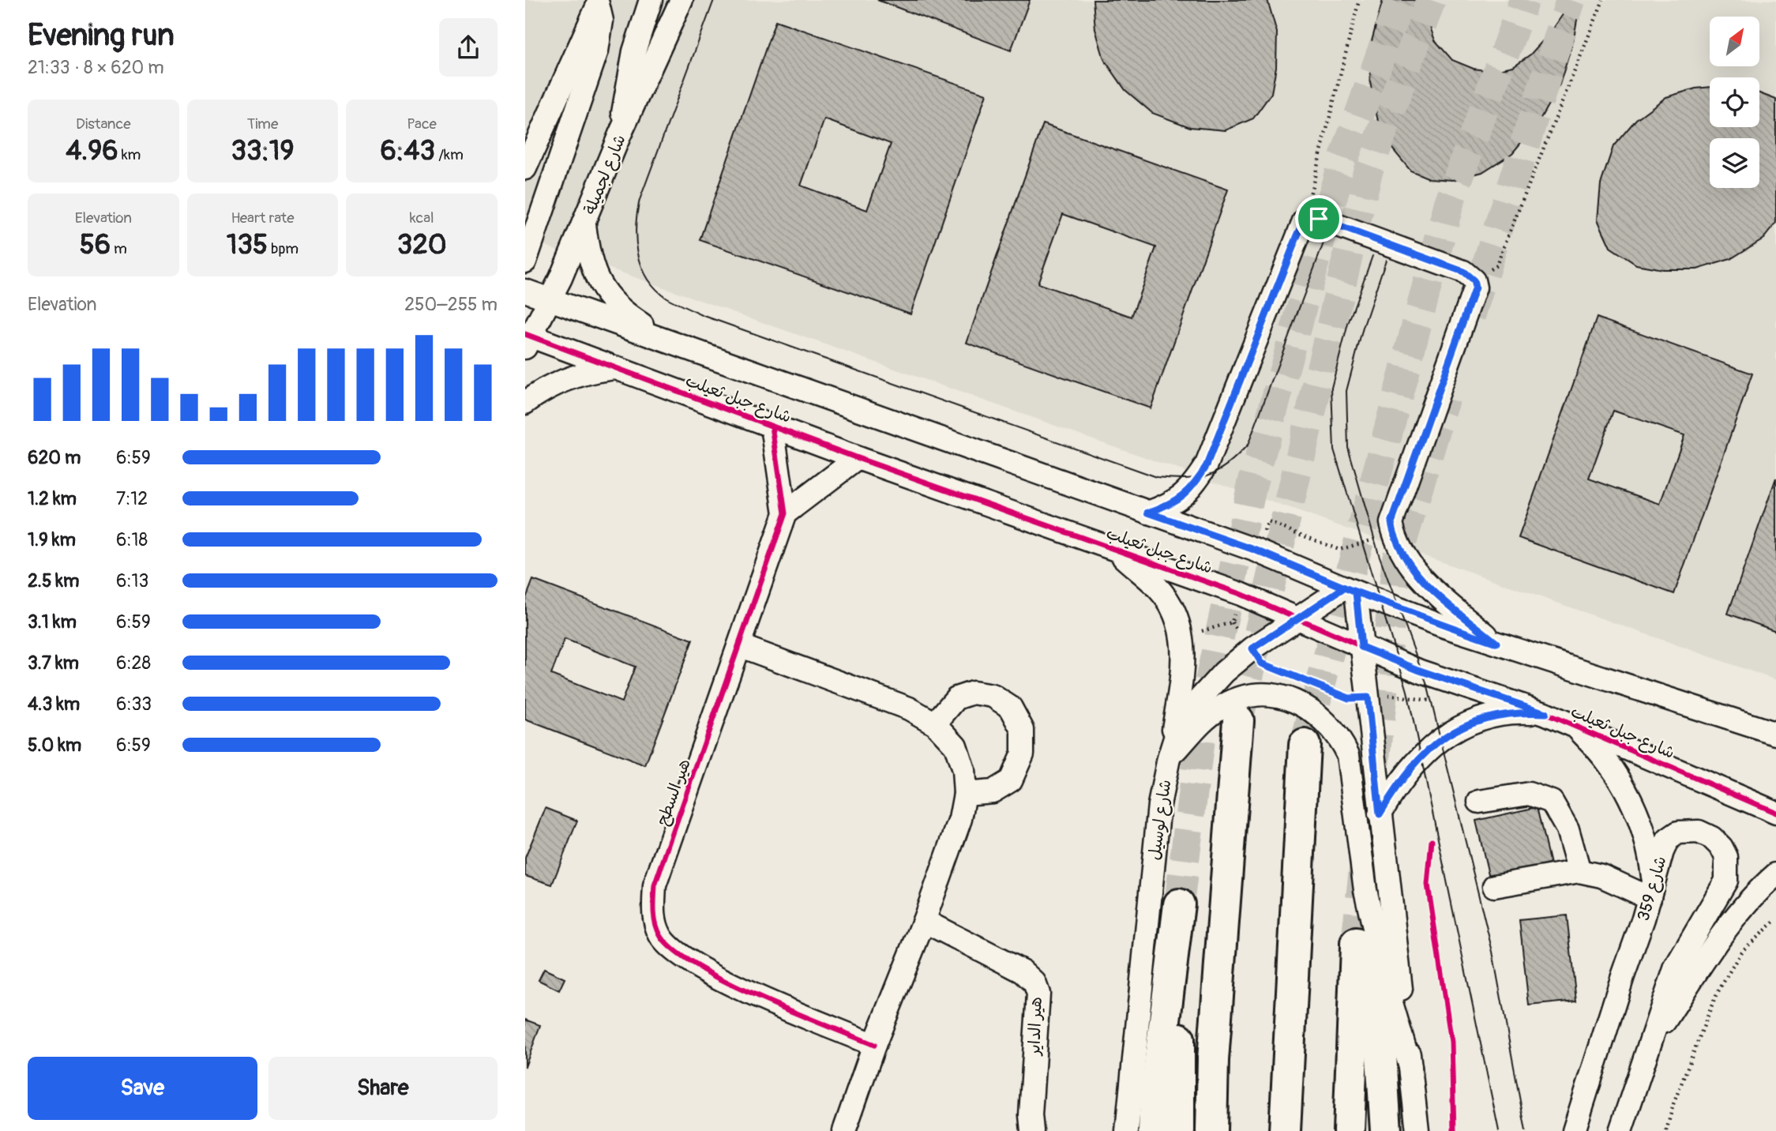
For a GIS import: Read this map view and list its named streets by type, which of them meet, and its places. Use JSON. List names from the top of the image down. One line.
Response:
{"streets":{"street":["شارع لجميلة","شارع جبل ثعيلب","هير السطح","شارع لوسيل","شارع 359","هير الداير"]},"crossings":[["شارع لجميلة","شارع جبل ثعيلب"],["شارع جبل ثعيلب","هير السطح"],["شارع جبل ثعيلب","شارع لوسيل"]],"north":"top right","page":{"heading":["Evening run","21:33 · 8 × 620 m"],"stats":[["Distance","4.96 km"],["Time","33:19"],["Pace","6:43 /km"],["Elevation","56 m"],["Heart rate","135 bpm"],["kcal","320"]],"chart":["Elevation","250–255 m"],"list":[{"name":"620 m","note":"6:59"},{"name":"1.2 km","note":"7:12"},{"name":"1.9 km","note":"6:18"},{"name":"2.5 km","note":"6:13"},{"name":"3.1 km","note":"6:59"},{"name":"3.7 km","note":"6:28"},{"name":"4.3 km","note":"6:33"},{"name":"5.0 km","note":"6:59"}],"buttons":["Save","Share"]}}
